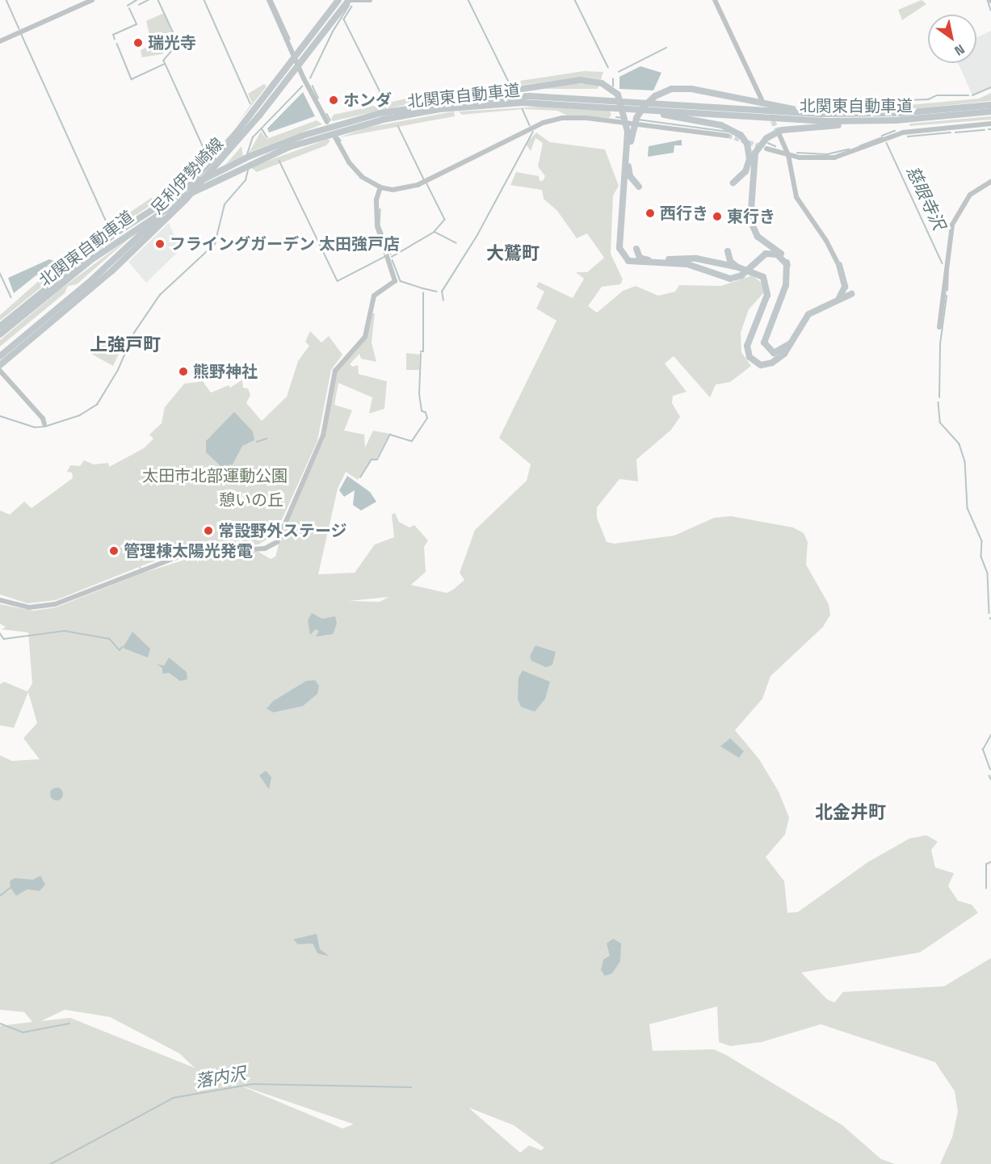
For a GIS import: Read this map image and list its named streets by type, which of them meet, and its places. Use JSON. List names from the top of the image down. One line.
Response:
{"streets":{"highway":["北関東自動車道"],"main road":["足利伊勢崎線"]},"districts":["大鷲町","上強戸町","北金井町"],"water":["慈眼寺沢","落内沢"],"parks":["太田市北部運動公園","憩いの丘"],"places":["瑞光寺","ホンダ","西行き","東行き","フライングガーデン 太田強戸店","熊野神社","常設野外ステージ","管理棟太陽光発電"],"north":"bottom right"}
